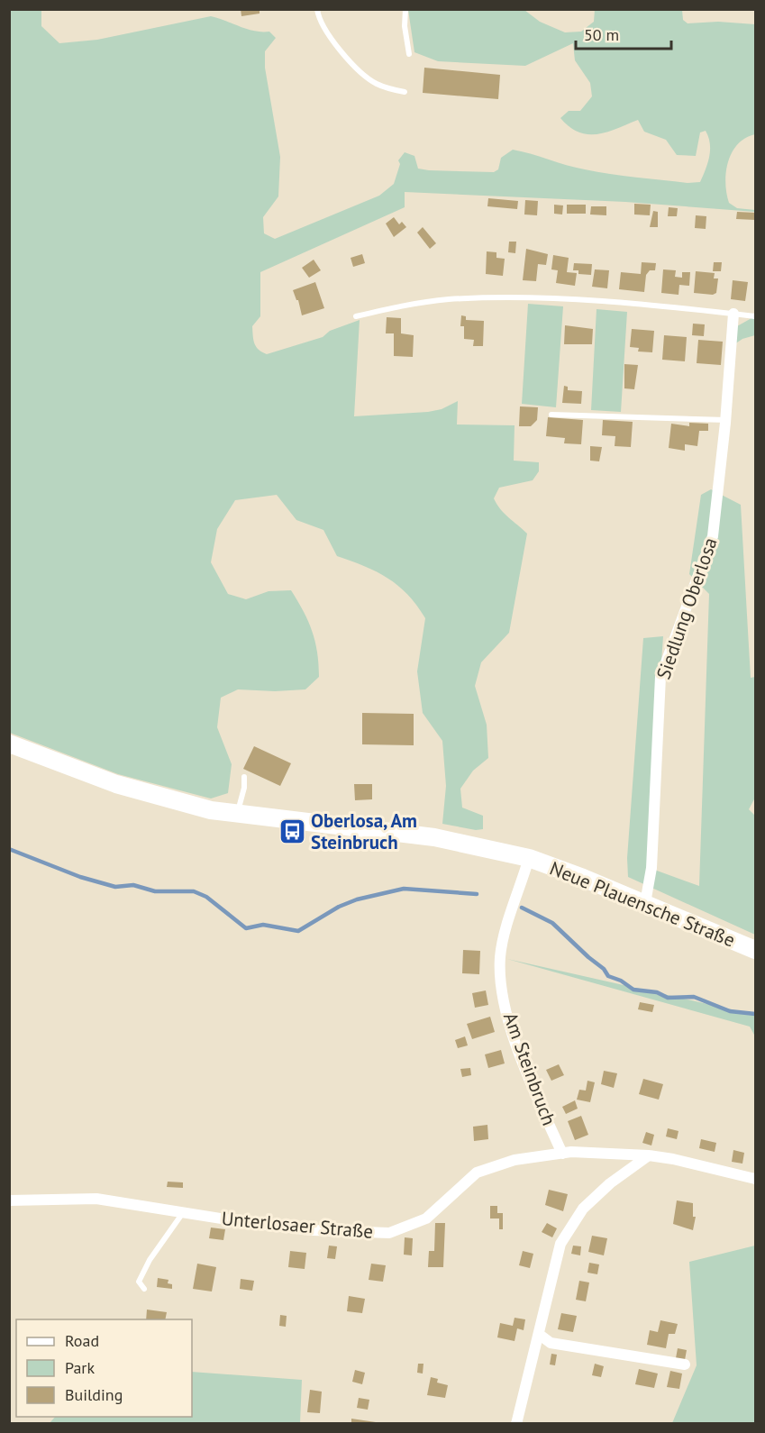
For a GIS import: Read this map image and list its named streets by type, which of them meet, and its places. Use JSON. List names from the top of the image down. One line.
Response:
{"streets":{"main road":["Neue Plauensche Straße"],"street":["Siedlung Oberlosa","Am Steinbruch","Unterlosaer Straße"]},"crossings":[["Siedlung Oberlosa","Neue Plauensche Straße"],["Neue Plauensche Straße","Am Steinbruch"],["Am Steinbruch","Unterlosaer Straße"]],"places":{"bus stop":["Oberlosa, Am Steinbruch"]},"legend":["Road","Park","Building"],"scale_bar":"50 m"}
